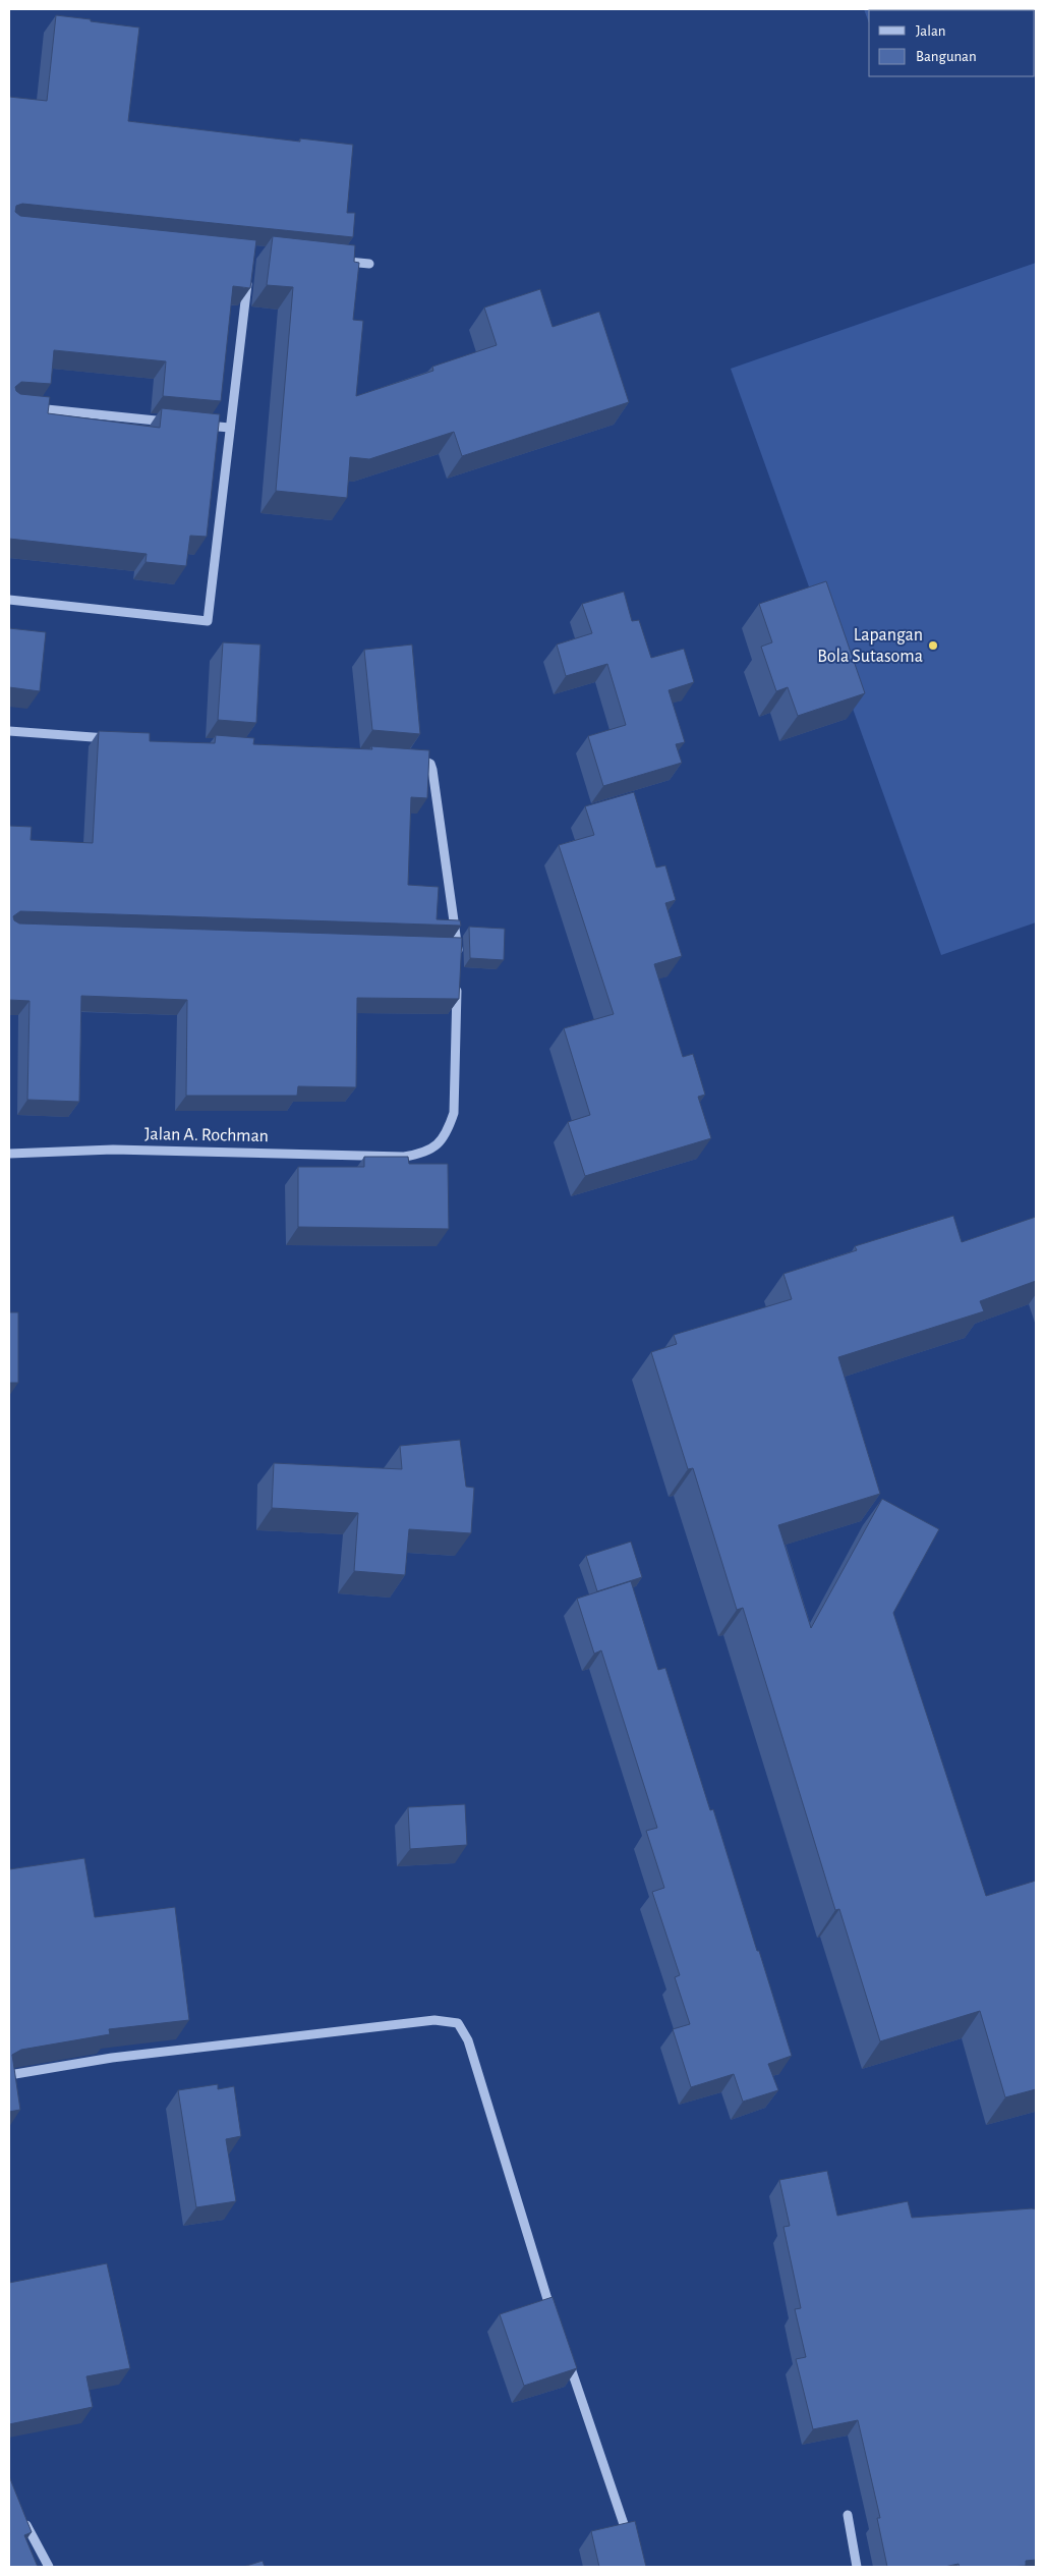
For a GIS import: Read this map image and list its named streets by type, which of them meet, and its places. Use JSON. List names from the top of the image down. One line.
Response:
{"streets":{"street":["Jalan A. Rochman"]},"places":["Lapangan Bola Sutasoma"],"legend":["Jalan","Bangunan"]}
